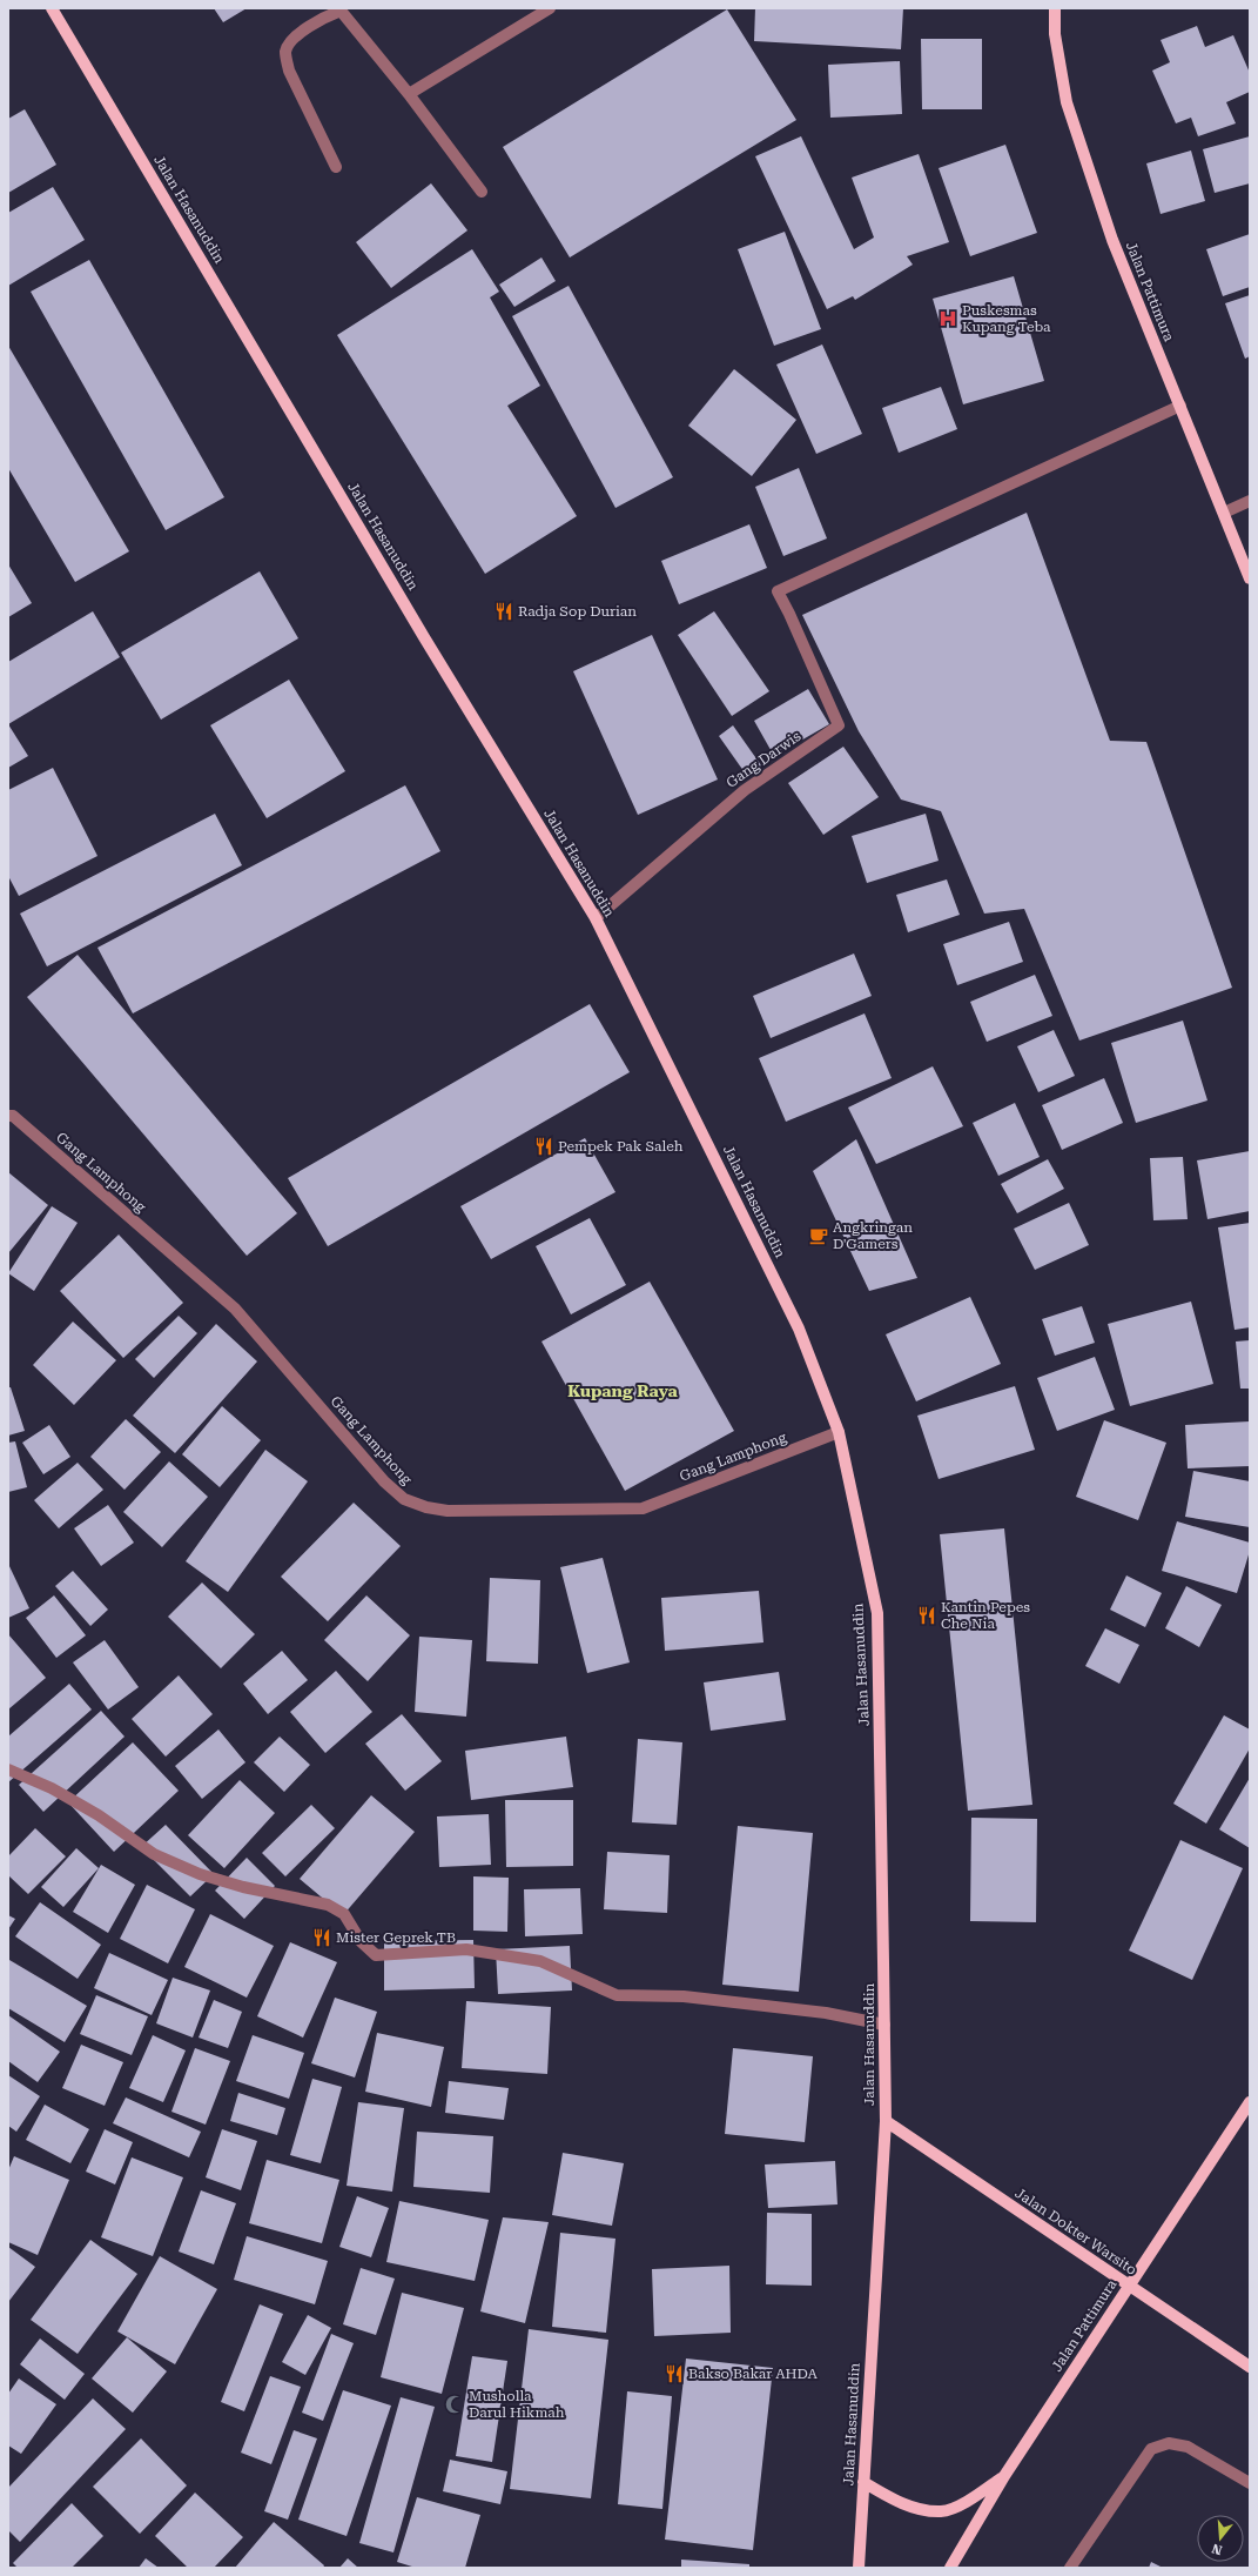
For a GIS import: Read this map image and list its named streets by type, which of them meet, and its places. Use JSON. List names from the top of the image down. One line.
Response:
{"streets":{"main road":["Jalan Hasanuddin","Jalan Pattimura","Jalan Dokter Warsito"],"street":["Gang Darwis","Gang Lamphong"]},"crossings":[["Jalan Hasanuddin","Gang Darwis"],["Jalan Hasanuddin","Gang Lamphong"],["Jalan Hasanuddin","Jalan Dokter Warsito"],["Jalan Pattimura","Gang Darwis"],["Jalan Pattimura","Jalan Dokter Warsito"]],"districts":["Kupang Raya"],"places":{"hospital":["Puskesmas Kupang Teba"],"restaurant":["Radja Sop Durian","Pempek Pak Saleh","Kantin Pepes Che Nia","Mister Geprek TB","Bakso Bakar AHDA"],"cafe":["Angkringan D'Gamers"],"mosque":["Musholla Darul Hikmah"]},"north":"bottom"}
